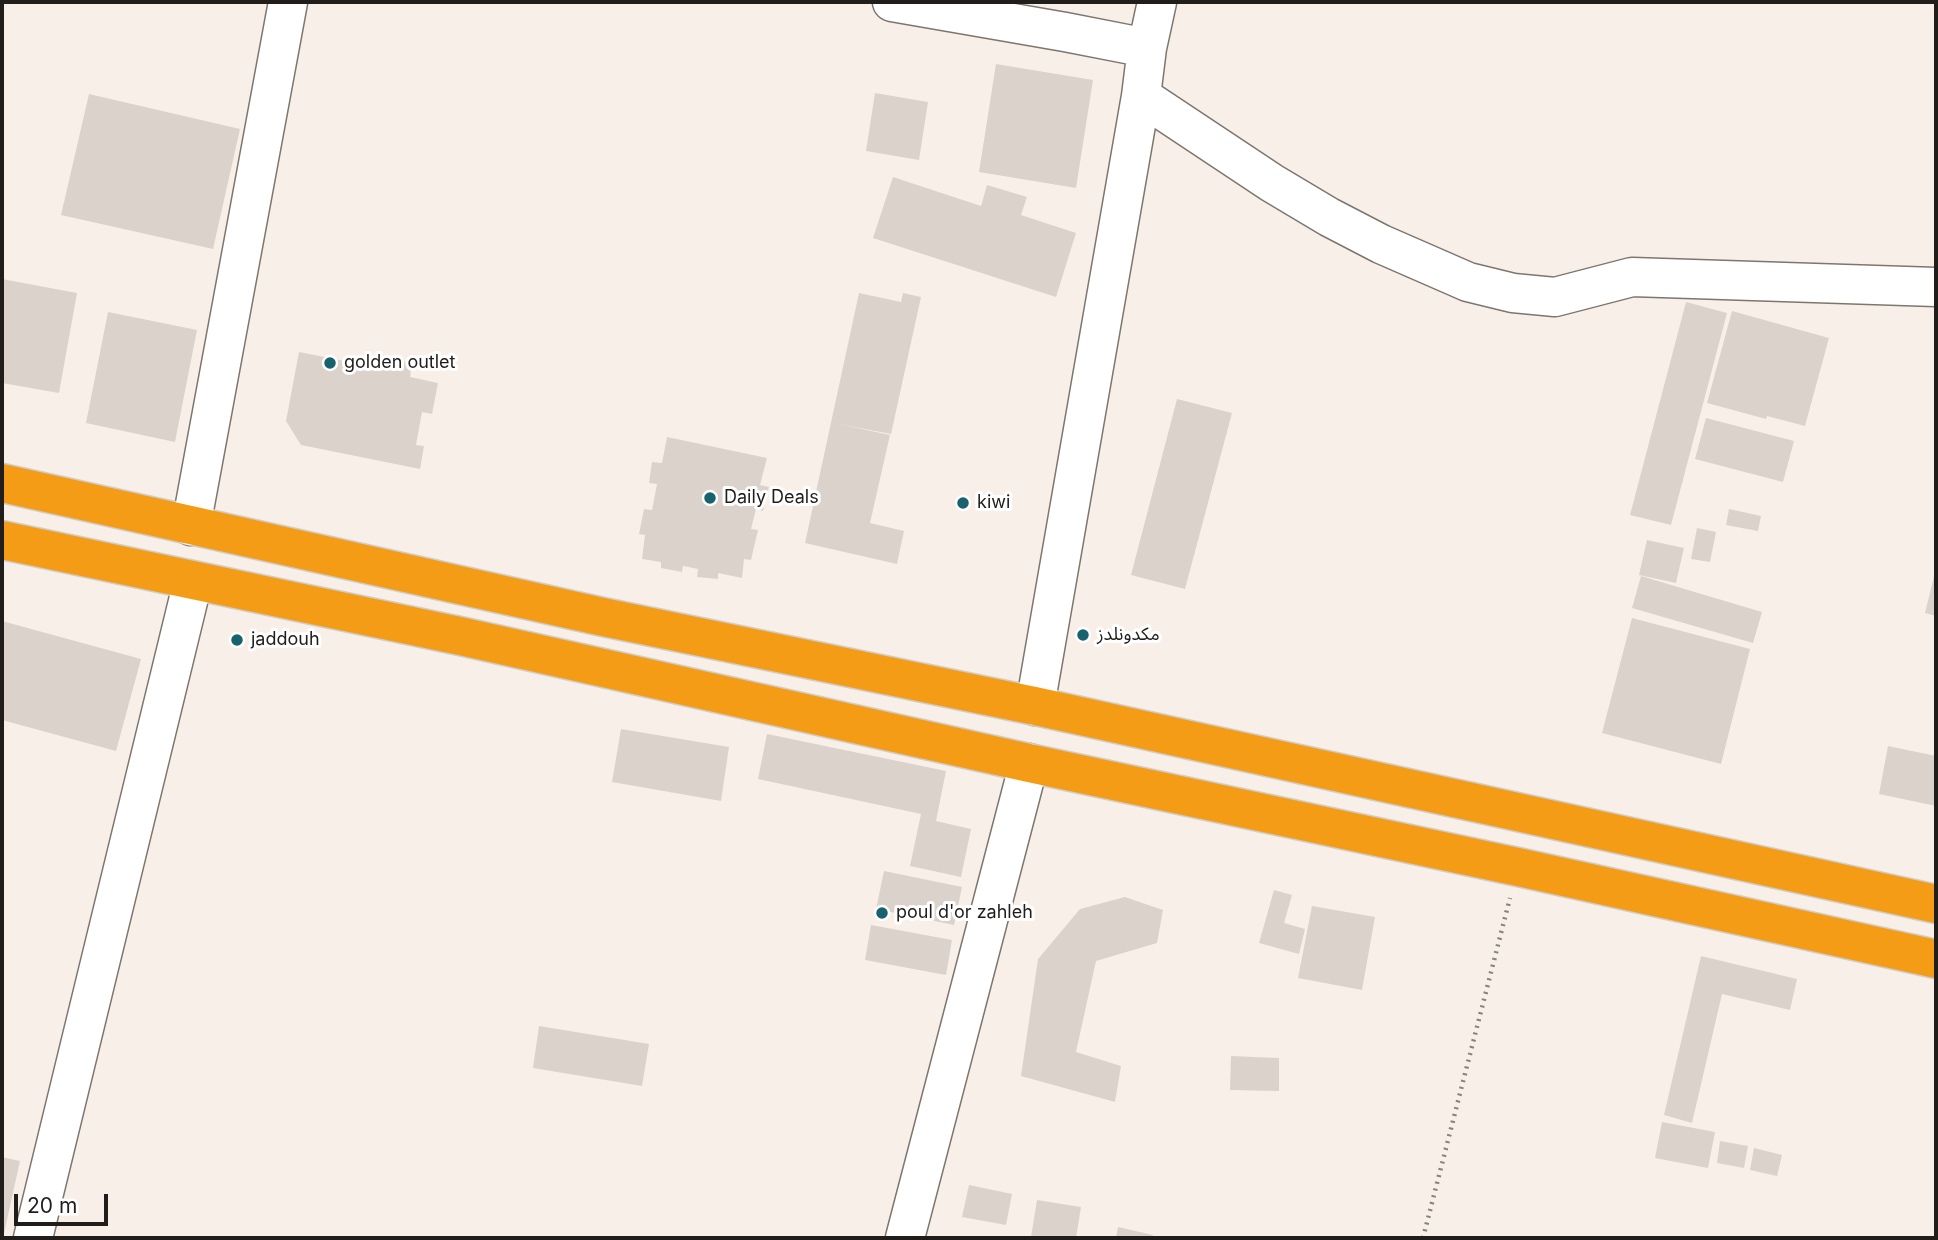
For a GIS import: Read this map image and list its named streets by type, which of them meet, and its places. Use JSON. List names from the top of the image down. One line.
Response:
{"places":["golden outlet","Daily Deals","kiwi","مكدونلدز","jaddouh","poul d'or zahleh"],"scale_bar":"20 m"}
